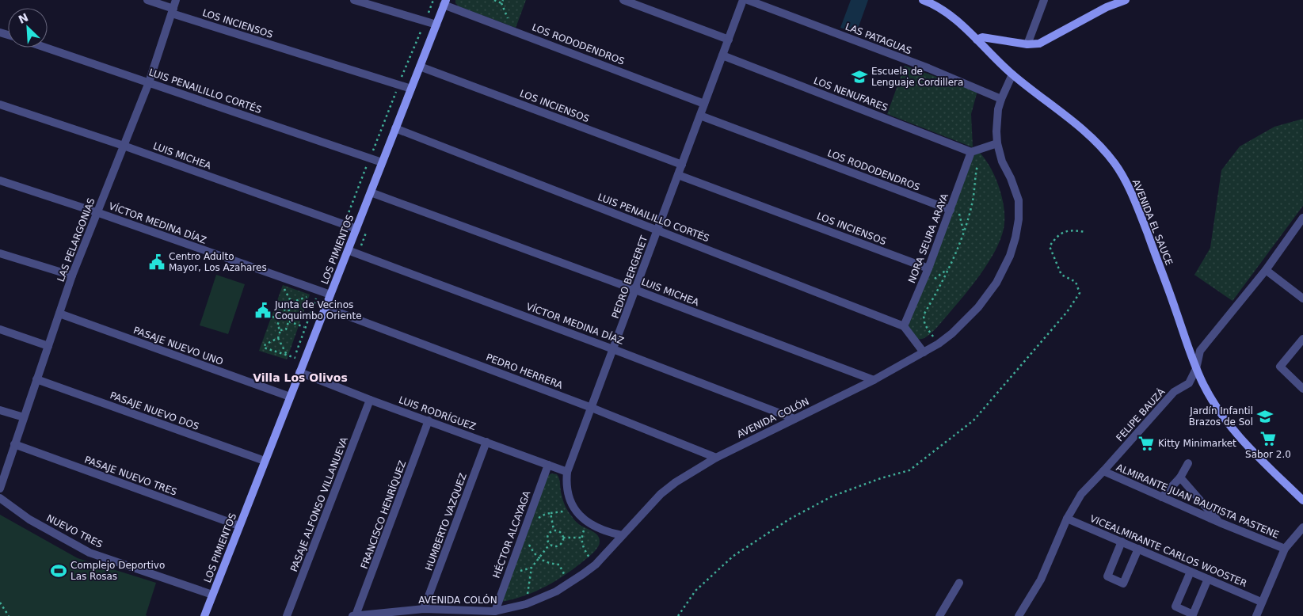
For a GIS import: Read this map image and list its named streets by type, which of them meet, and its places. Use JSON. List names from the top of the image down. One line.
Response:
{"streets":{"street":["LOS INCIENSOS","LAS PATAGUAS","LOS RODODENDROS","LUIS PENAILILLO CORTÉS","LOS NENUFARES","LUIS MICHEA","AVENIDA EL SAUCE","VÍCTOR MEDINA DÍAZ","NORA SEURA ARAYA","LAS PELARGONIAS","LOS PIMIENTOS","PEDRO BERGERET","PASAJE NUEVO UNO","PEDRO HERRERA","PASAJE NUEVO DOS","LUIS RODRÍGUEZ","FELIPE BAUZÁ","AVENIDA COLÓN","PASAJE NUEVO TRES","ALMIRANTE JUAN BAUTISTA PASTENE","PASAJE ALFONSO VILLANUEVA","FRANCISCO HENRÍQUEZ","HUMBERTO VAZQUEZ","NUEVO TRES","HÉCTOR ALCAYAGA","VICEALMIRANTE CARLOS WOOSTER"]},"crossings":[["LOS INCIENSOS","NORA SEURA ARAYA"],["LOS INCIENSOS","LAS PELARGONIAS"],["LOS INCIENSOS","LOS PIMIENTOS"],["LOS INCIENSOS","PEDRO BERGERET"],["LAS PATAGUAS","AVENIDA COLÓN"],["LOS RODODENDROS","NORA SEURA ARAYA"],["LOS RODODENDROS","LOS PIMIENTOS"],["LOS RODODENDROS","PEDRO BERGERET"],["LUIS PENAILILLO CORTÉS","NORA SEURA ARAYA"],["LUIS PENAILILLO CORTÉS","LAS PELARGONIAS"],["LUIS PENAILILLO CORTÉS","LOS PIMIENTOS"],["LUIS PENAILILLO CORTÉS","PEDRO BERGERET"],["LOS NENUFARES","NORA SEURA ARAYA"],["LOS NENUFARES","PEDRO BERGERET"],["LUIS MICHEA","LAS PELARGONIAS"],["LUIS MICHEA","LOS PIMIENTOS"],["LUIS MICHEA","PEDRO BERGERET"],["LUIS MICHEA","AVENIDA COLÓN"],["AVENIDA EL SAUCE","FELIPE BAUZÁ"],["AVENIDA EL SAUCE","AVENIDA COLÓN"],["VÍCTOR MEDINA DÍAZ","LAS PELARGONIAS"],["VÍCTOR MEDINA DÍAZ","LOS PIMIENTOS"],["VÍCTOR MEDINA DÍAZ","PEDRO BERGERET"],["VÍCTOR MEDINA DÍAZ","AVENIDA COLÓN"],["LAS PELARGONIAS","PASAJE NUEVO UNO"],["LAS PELARGONIAS","PASAJE NUEVO DOS"],["LAS PELARGONIAS","PASAJE NUEVO TRES"],["LOS PIMIENTOS","PASAJE NUEVO UNO"],["LOS PIMIENTOS","PEDRO HERRERA"],["LOS PIMIENTOS","PASAJE NUEVO DOS"],["LOS PIMIENTOS","LUIS RODRÍGUEZ"],["LOS PIMIENTOS","PASAJE NUEVO TRES"],["LOS PIMIENTOS","NUEVO TRES"],["PEDRO BERGERET","PEDRO HERRERA"],["PEDRO BERGERET","LUIS RODRÍGUEZ"],["PEDRO BERGERET","AVENIDA COLÓN"],["PEDRO HERRERA","AVENIDA COLÓN"],["LUIS RODRÍGUEZ","PASAJE ALFONSO VILLANUEVA"],["LUIS RODRÍGUEZ","FRANCISCO HENRÍQUEZ"],["LUIS RODRÍGUEZ","HUMBERTO VAZQUEZ"],["LUIS RODRÍGUEZ","HÉCTOR ALCAYAGA"],["FELIPE BAUZÁ","ALMIRANTE JUAN BAUTISTA PASTENE"],["FELIPE BAUZÁ","VICEALMIRANTE CARLOS WOOSTER"],["AVENIDA COLÓN","FRANCISCO HENRÍQUEZ"],["AVENIDA COLÓN","HUMBERTO VAZQUEZ"],["AVENIDA COLÓN","HÉCTOR ALCAYAGA"]],"districts":["Villa Los Olivos"],"places":{"school or university":["Escuela de Lenguaje Cordillera","Jardín Infantil Brazos de Sol"],"public building":["Centro Adulto Mayor, Los Azahares","Junta de Vecinos Coquimbo Oriente"],"supermarket":["Sabor 2.0","Kitty Minimarket"],"sports":["Complejo Deportivo Las Rosas"]},"north":"top left"}
